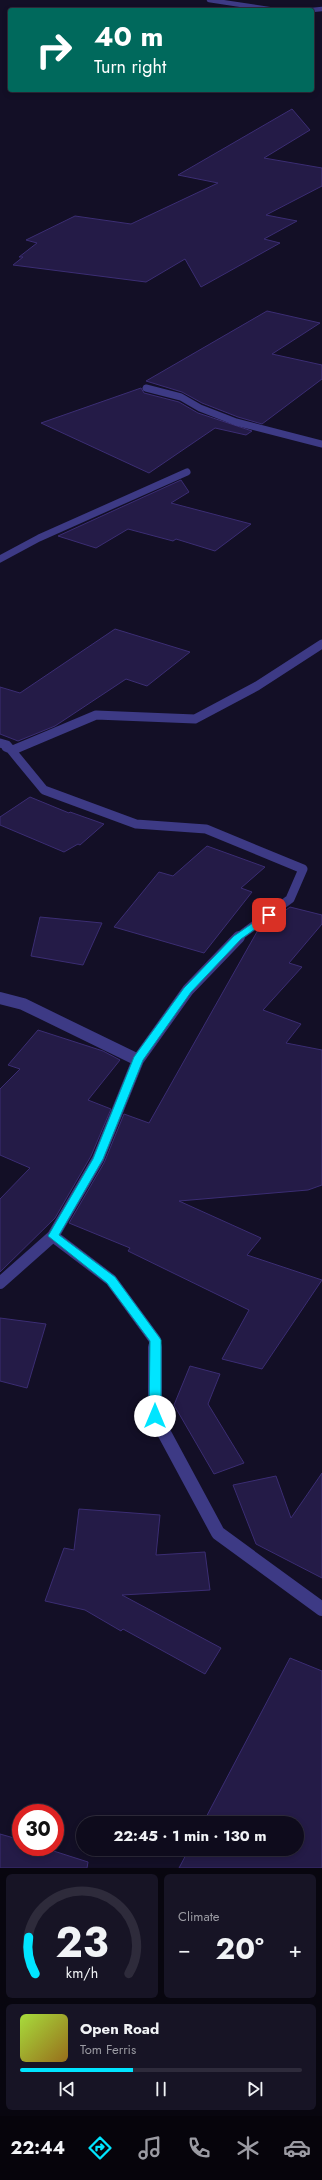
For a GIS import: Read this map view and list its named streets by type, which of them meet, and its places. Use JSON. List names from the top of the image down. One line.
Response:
{"page":{"turn":["40 m","Turn right"],"limit":"30","trip":"22:45 · 1 min · 130 m","tile":"Climate","heat":["−","20°","+"],"song":["Open Road","Tom Ferris"],"tabs":"22:44","gauge":["23","km/h"]}}
